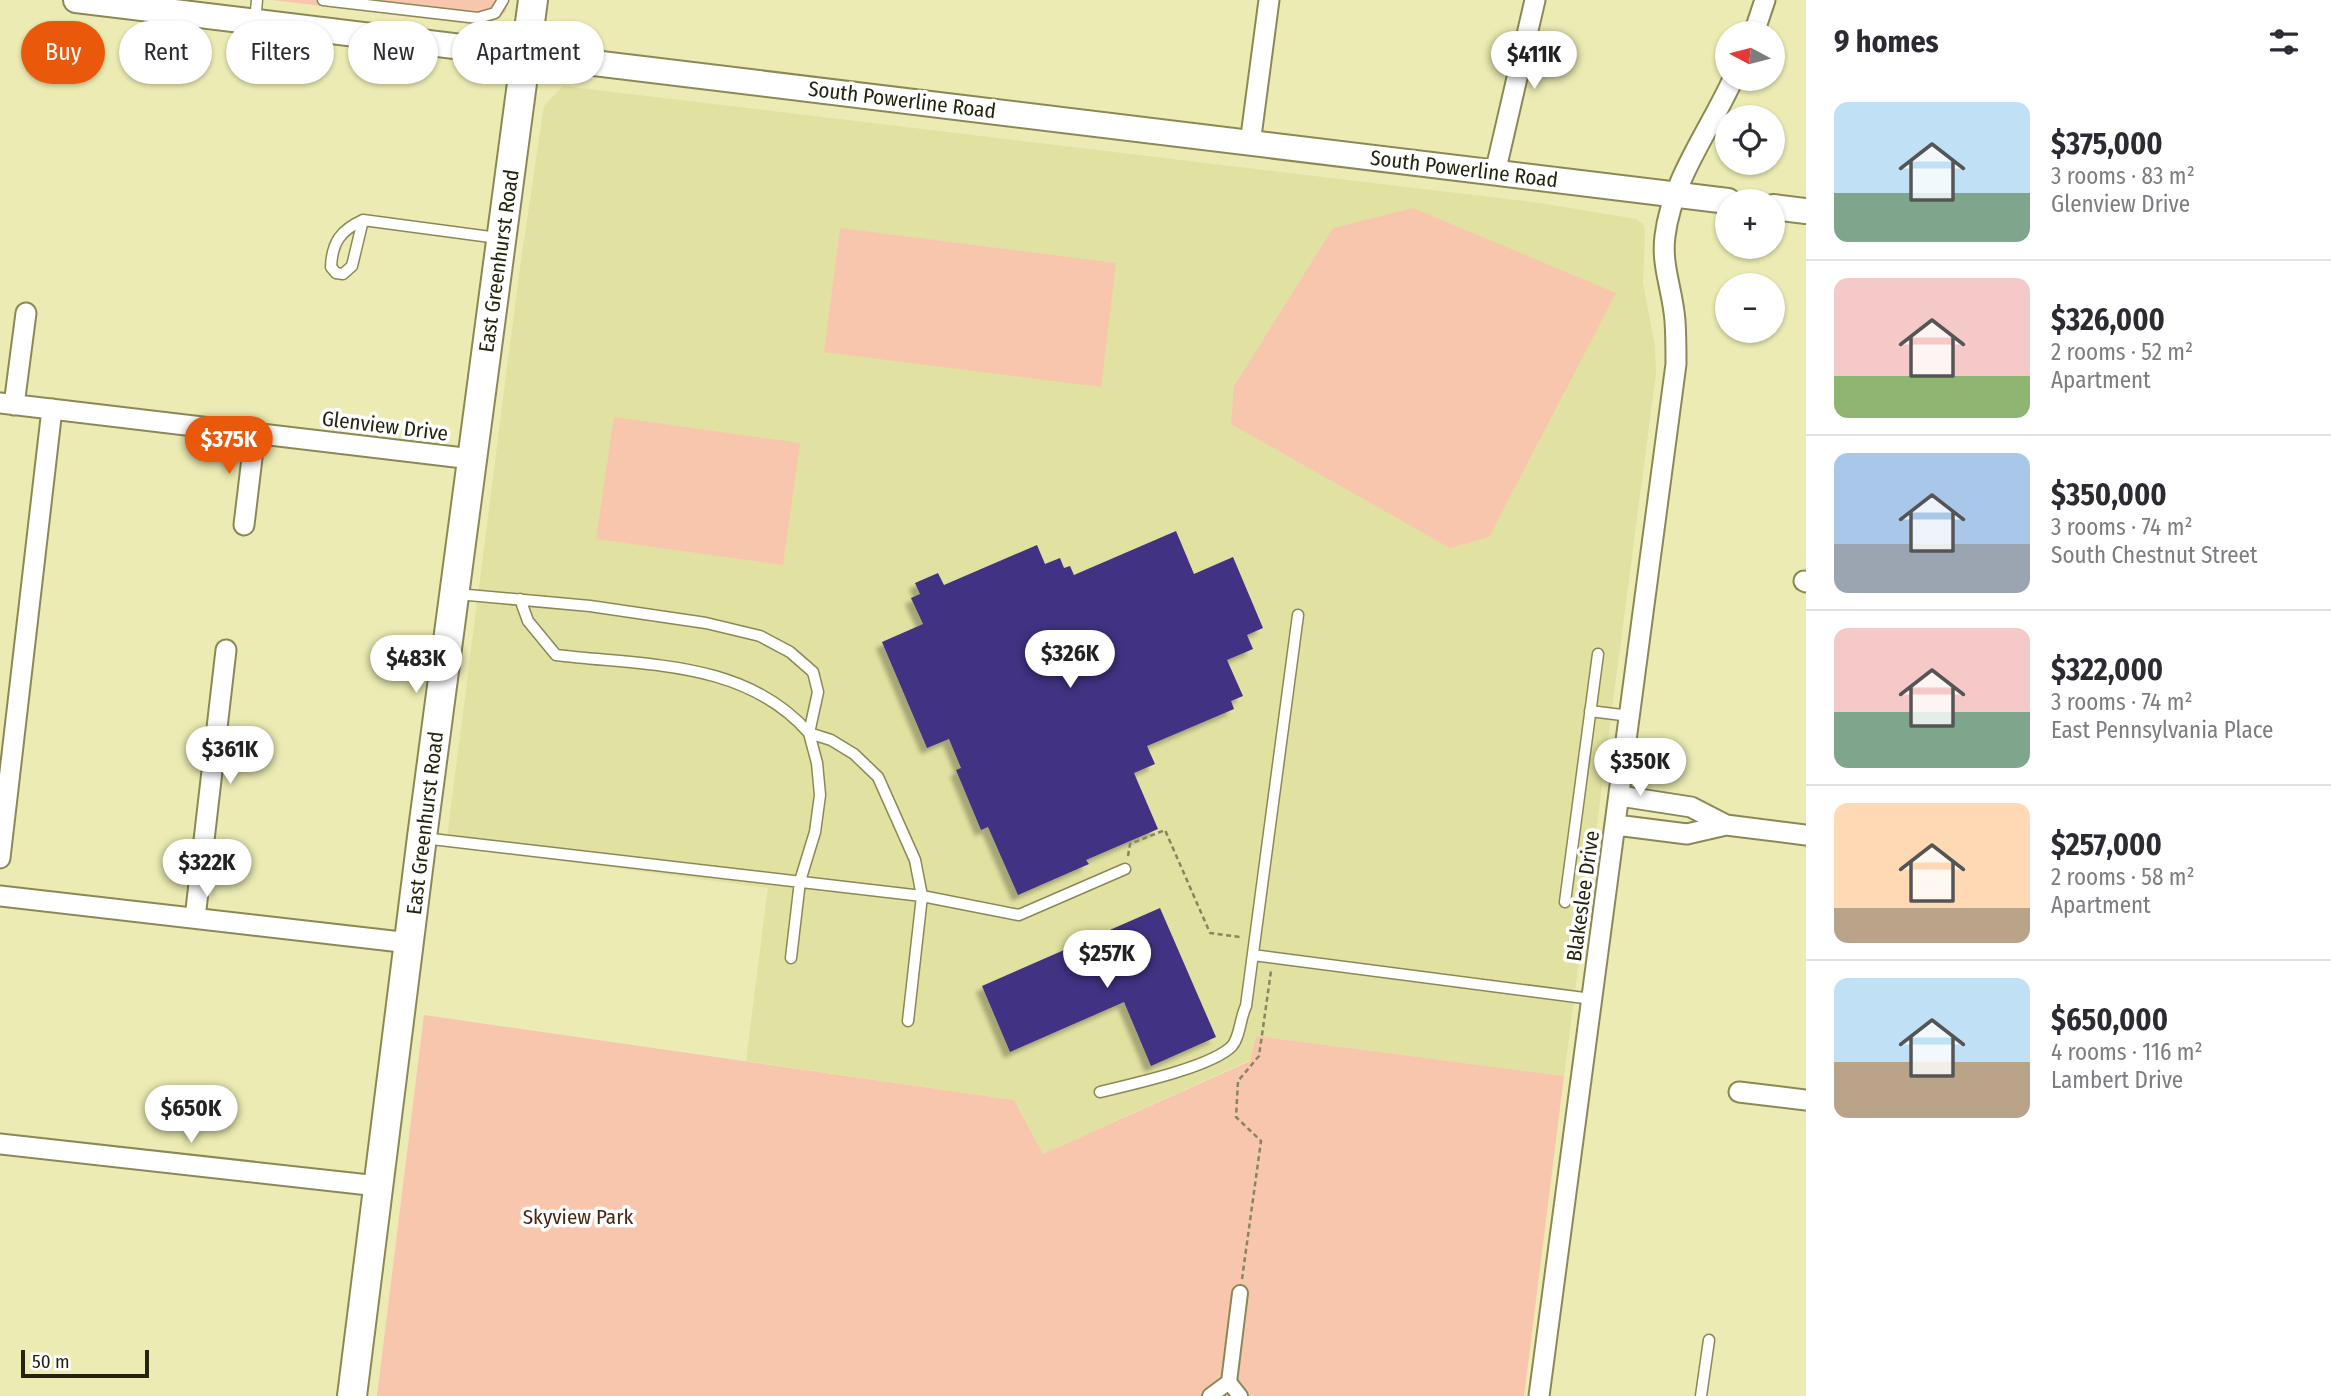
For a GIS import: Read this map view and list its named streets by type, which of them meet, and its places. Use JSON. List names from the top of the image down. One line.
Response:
{"streets":{"main road":["East Greenhurst Road"],"street":["South Powerline Road","Glenview Drive","Blakeslee Drive"]},"crossings":[["South Powerline Road","Blakeslee Drive"],["East Greenhurst Road","Glenview Drive"]],"parks":["Skyview Park"],"scale_bar":"50 m","north":"left","page":{"heading":"9 homes","map_buttons":["+","−"],"chip":["Buy","Rent","Filters","New","Apartment"],"price":["$411K","$375K","$326K","$483K","$361K","$350K","$322K","$257K","$650K"],"list":[{"name":"$375,000","note":"3 rooms · 83 m² · Glenview Drive"},{"name":"$326,000","note":"2 rooms · 52 m² · Apartment"},{"name":"$350,000","note":"3 rooms · 74 m² · South Chestnut Street"},{"name":"$322,000","note":"3 rooms · 74 m² · East Pennsylvania Place"},{"name":"$257,000","note":"2 rooms · 58 m² · Apartment"},{"name":"$650,000","note":"4 rooms · 116 m² · Lambert Drive"}],"scale":"50 m"}}
